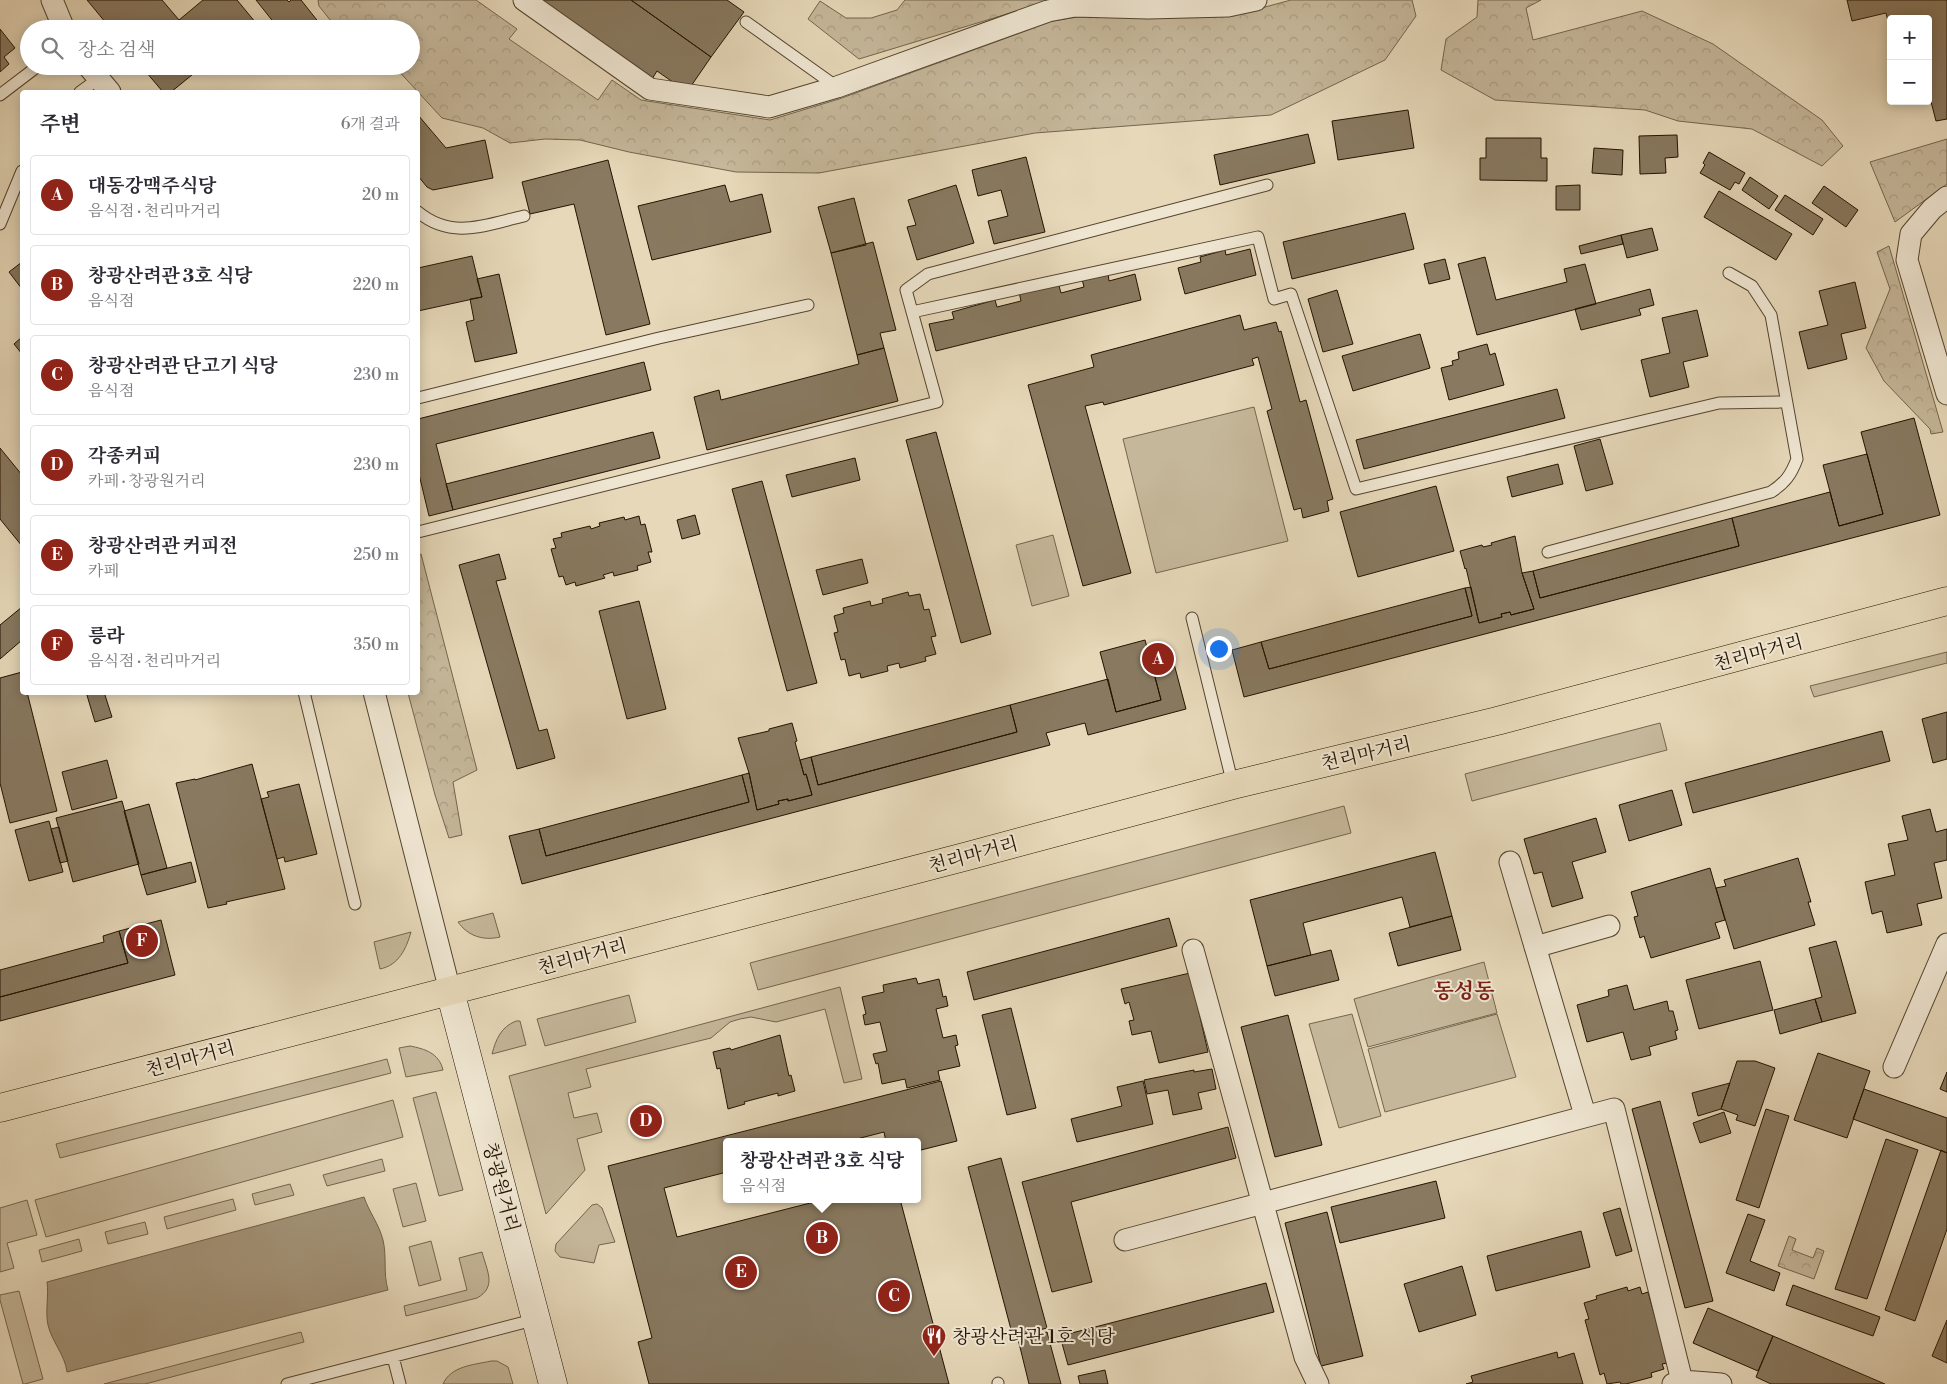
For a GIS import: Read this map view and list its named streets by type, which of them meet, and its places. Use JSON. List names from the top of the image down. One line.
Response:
{"streets":{"main road":["천리마거리","창광원거리"]},"crossings":[["천리마거리","창광원거리"]],"districts":["동성동"],"places":{"restaurant":["창광산려관 1호 식당"]},"page":{"map_buttons":["+","−"],"search":"장소 검색","heading":["주변","6개 결과"],"list":[{"mark":"A","name":"대동강맥주식당","note":"음식점 · 천리마거리","value":"20 m"},{"mark":"B","name":"창광산려관 3호 식당","note":"음식점","value":"220 m"},{"mark":"C","name":"창광산려관 단고기 식당","note":"음식점","value":"230 m"},{"mark":"D","name":"각종커피","note":"카페 · 창광원거리","value":"230 m"},{"mark":"E","name":"창광산려관 커피전","note":"카페","value":"250 m"},{"mark":"F","name":"릉라","note":"음식점 · 천리마거리","value":"350 m"}],"pins":["A","F","D","B","E","C"],"popup":["창광산려관 3호 식당","음식점"]}}
